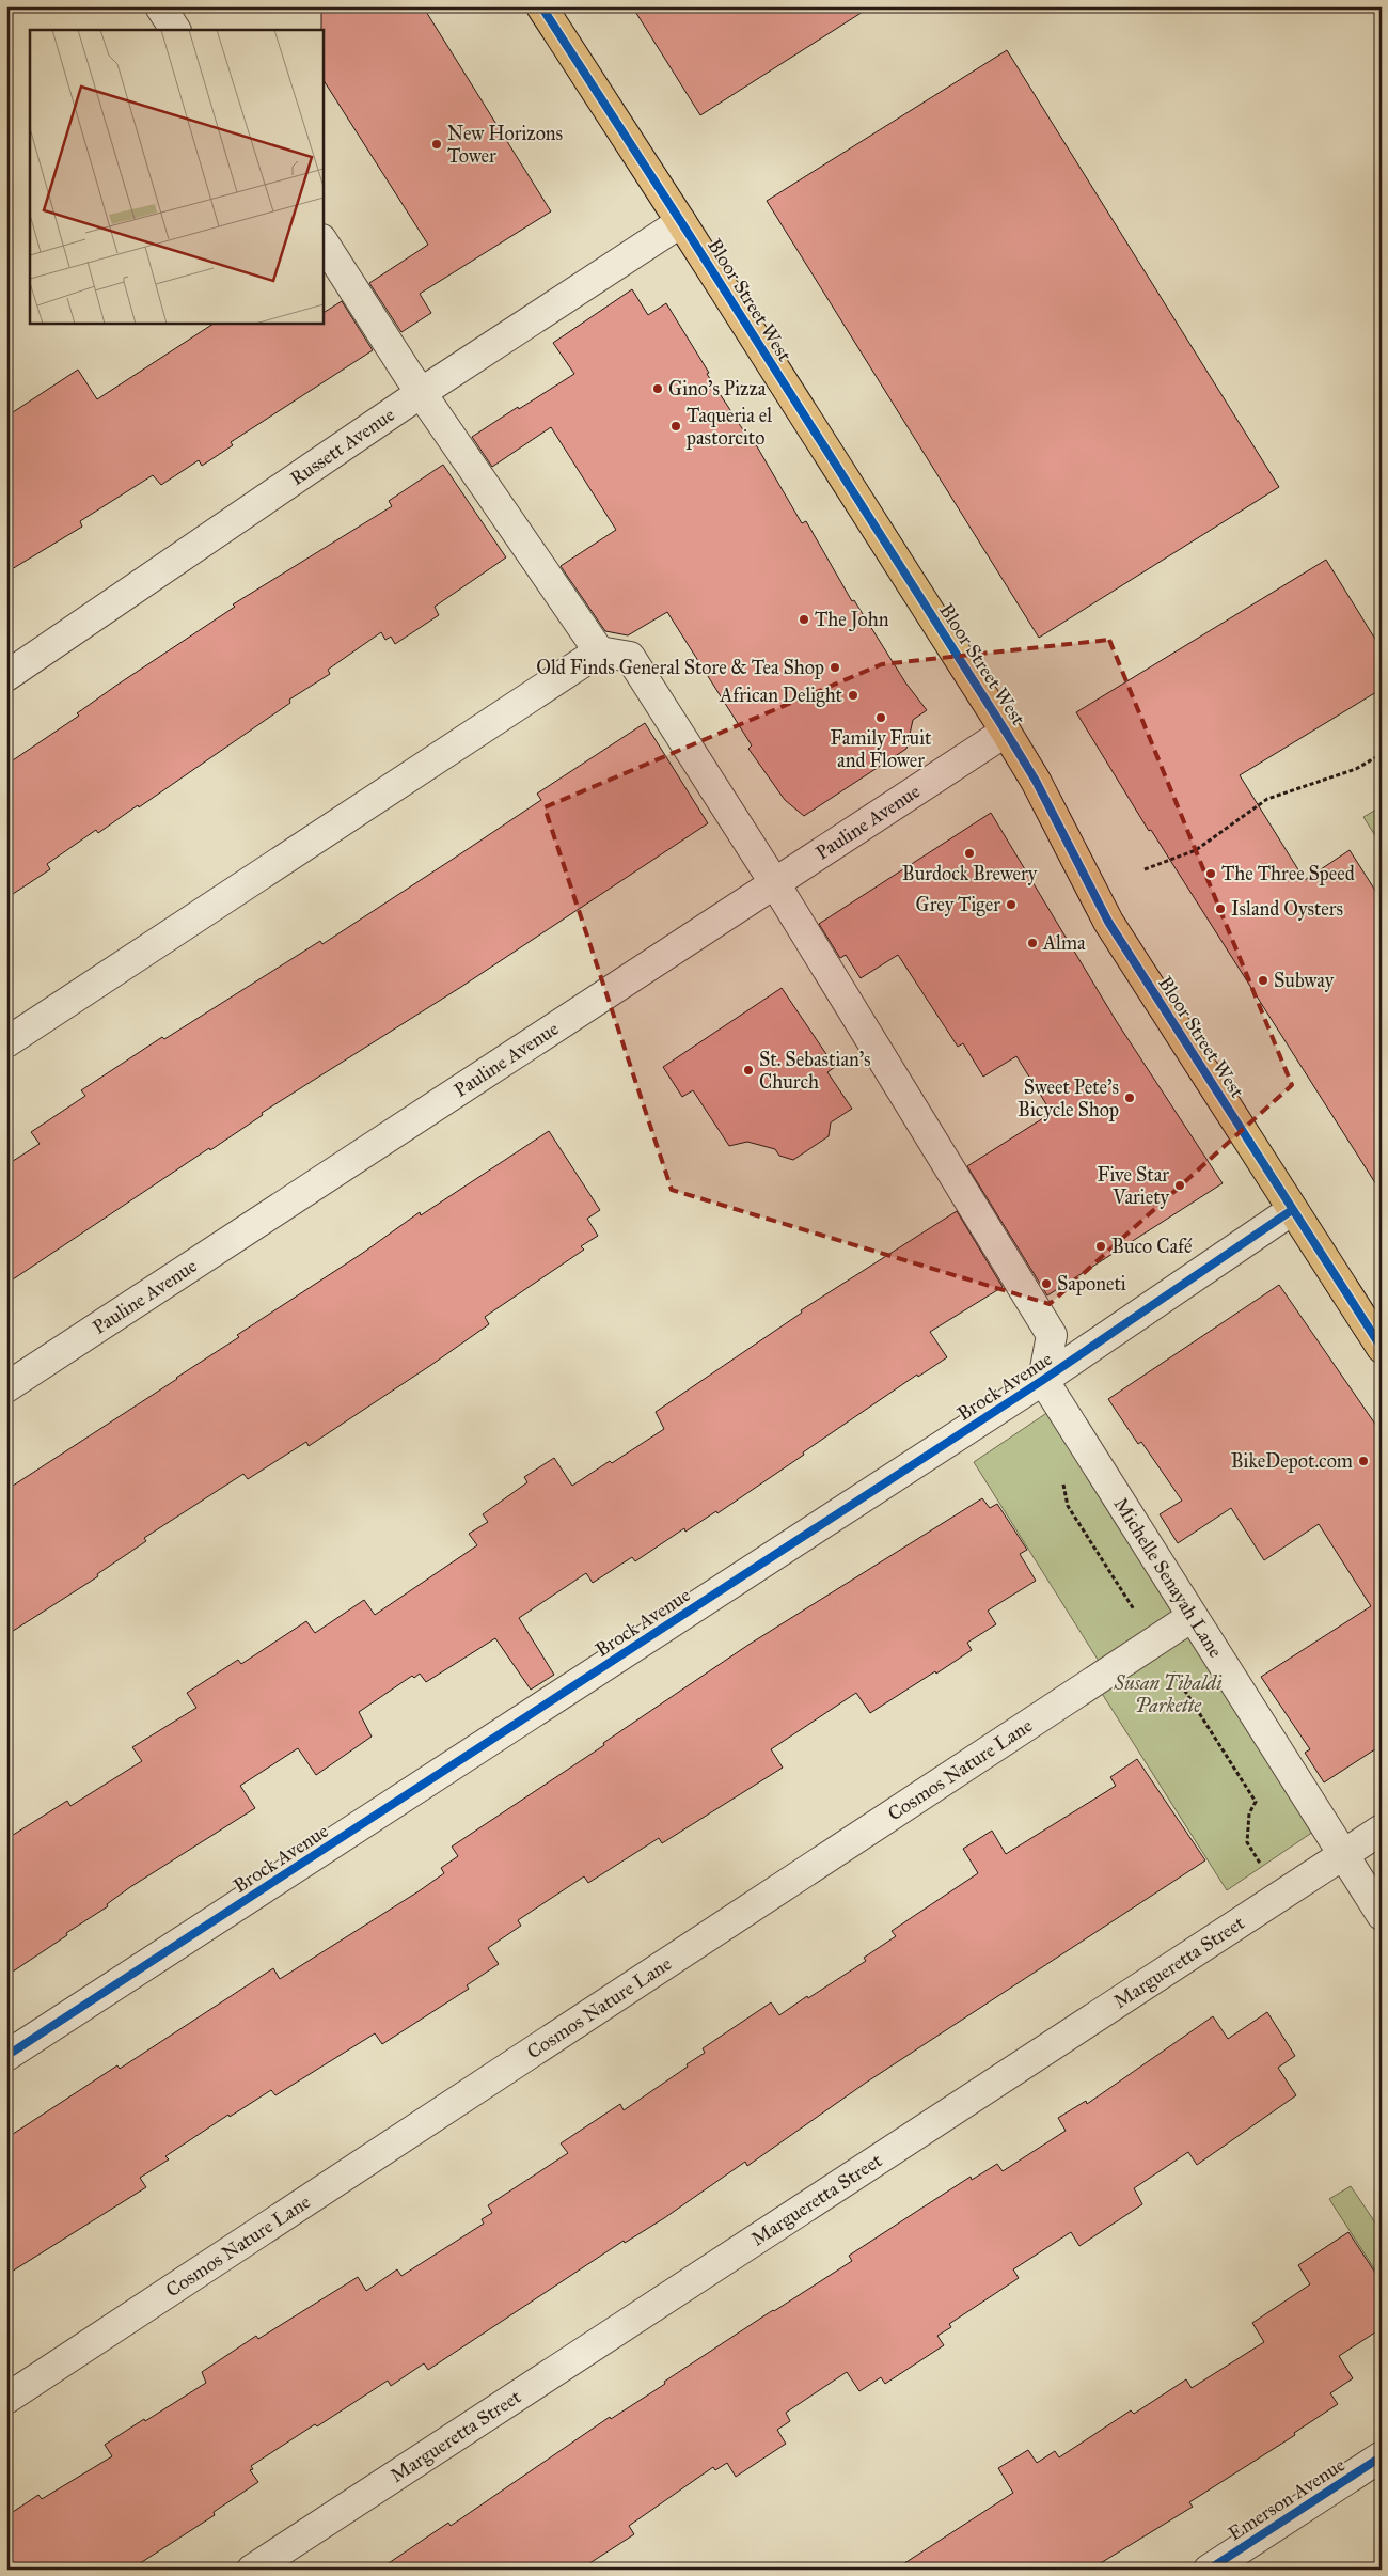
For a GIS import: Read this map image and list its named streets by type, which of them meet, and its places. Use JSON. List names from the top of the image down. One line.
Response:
{"streets":{"main road":["Bloor Street West"],"street":["Russett Avenue","Pauline Avenue","Brock Avenue","Michelle Senayah Lane","Cosmos Nature Lane","Margueretta Street","Emerson Avenue"]},"crossings":[["Bloor Street West","Russett Avenue"],["Bloor Street West","Pauline Avenue"],["Bloor Street West","Brock Avenue"],["Brock Avenue","Michelle Senayah Lane"],["Michelle Senayah Lane","Cosmos Nature Lane"],["Michelle Senayah Lane","Margueretta Street"]],"parks":["Susan Tibaldi Parkette"],"places":["New Horizons Tower","Gino's Pizza","Taqueria el pastorcito","The John","Old Finds General Store & Tea Shop","African Delight","Family Fruit and Flower","Burdock Brewery","The Three Speed","Grey Tiger","Island Oysters","Alma","Subway","St. Sebastian's Church","Sweet Pete's Bicycle Shop","Five Star Variety","Buco Café","Saponeti","BikeDepot.com"]}
